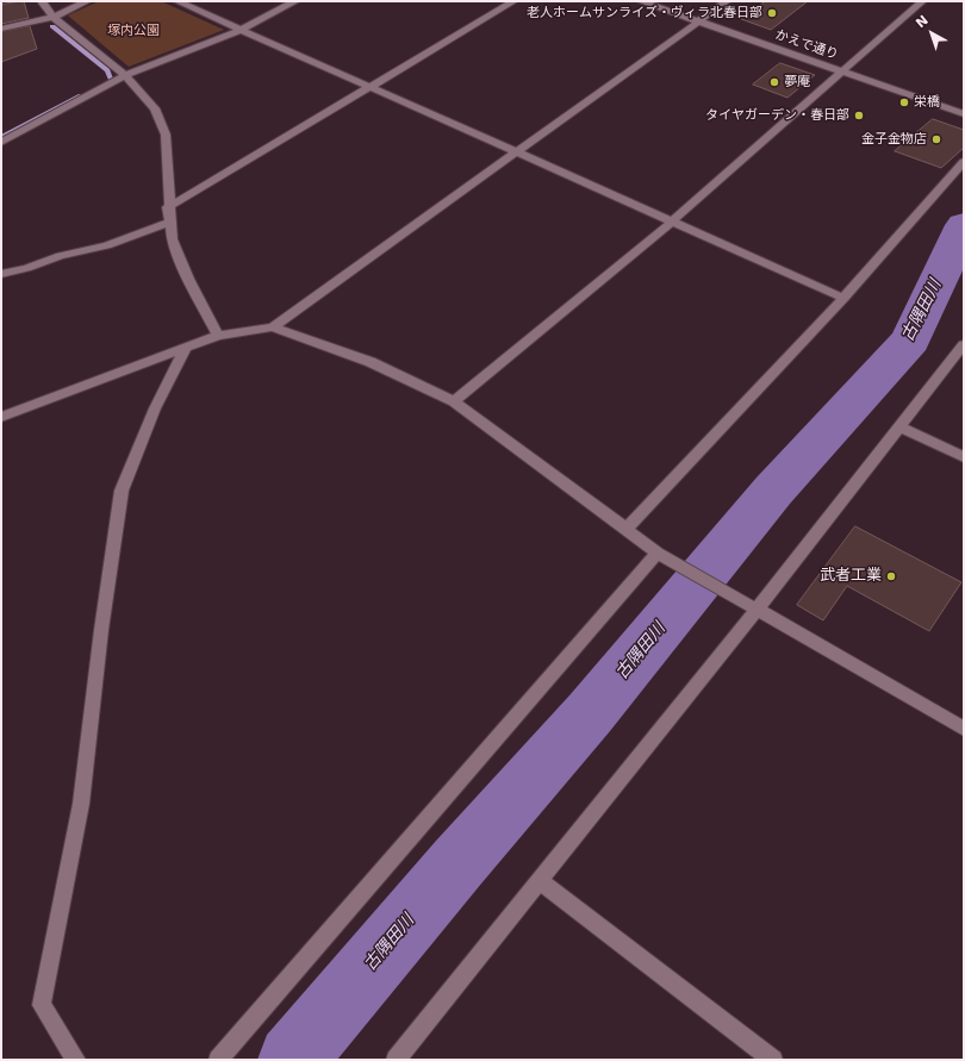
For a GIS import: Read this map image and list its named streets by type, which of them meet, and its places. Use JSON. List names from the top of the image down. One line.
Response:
{"streets":{"street":["かえで通り"]},"water":["古隅田川"],"parks":["塚内公園"],"places":["老人ホームサンライズ・ヴィラ北春日部","夢庵","栄橋","タイヤガーデン・春日部","金子金物店","武者工業"],"north":"top left"}
